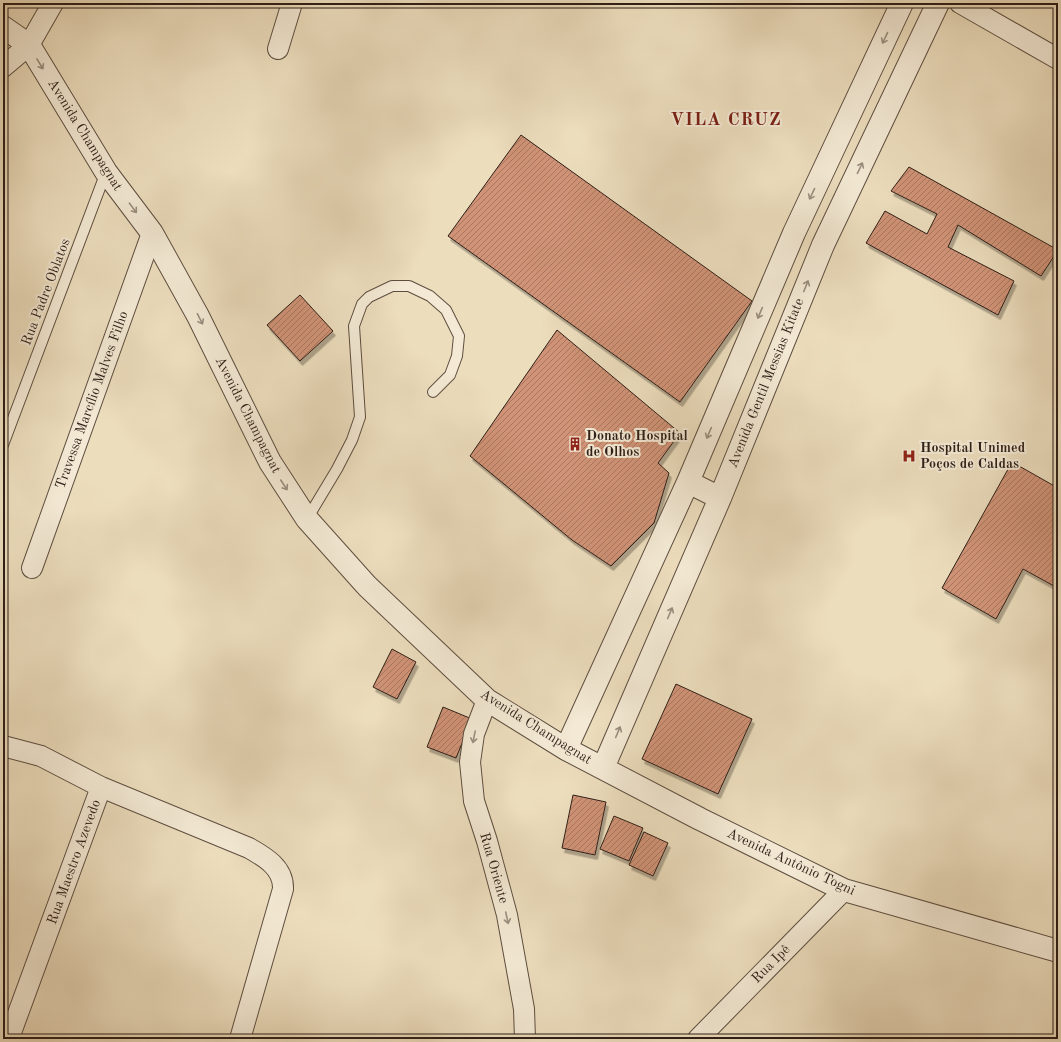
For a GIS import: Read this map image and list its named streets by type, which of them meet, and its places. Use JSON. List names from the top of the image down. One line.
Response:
{"streets":{"street":["Avenida Champagnat","Avenida Gentil Messias Kitate","Travessa Marcílio Malves Filho","Rua Maestro Azevedo","Avenida Antônio Togni","Rua Oriente","Rua Ipê"],"lane":["Rua Padre Oblatos"]},"crossings":[["Avenida Champagnat","Rua Padre Oblatos"],["Avenida Champagnat","Avenida Gentil Messias Kitate"],["Avenida Champagnat","Travessa Marcílio Malves Filho"],["Avenida Champagnat","Avenida Antônio Togni"],["Avenida Champagnat","Rua Oriente"],["Avenida Gentil Messias Kitate","Avenida Antônio Togni"],["Avenida Antônio Togni","Rua Ipê"]],"one_way":["Avenida Champagnat","Rua Oriente"],"districts":["VILA CRUZ"],"places":{"building":["Donato Hospital de Olhos"],"hospital":["Hospital Unimed Poços de Caldas"]}}
